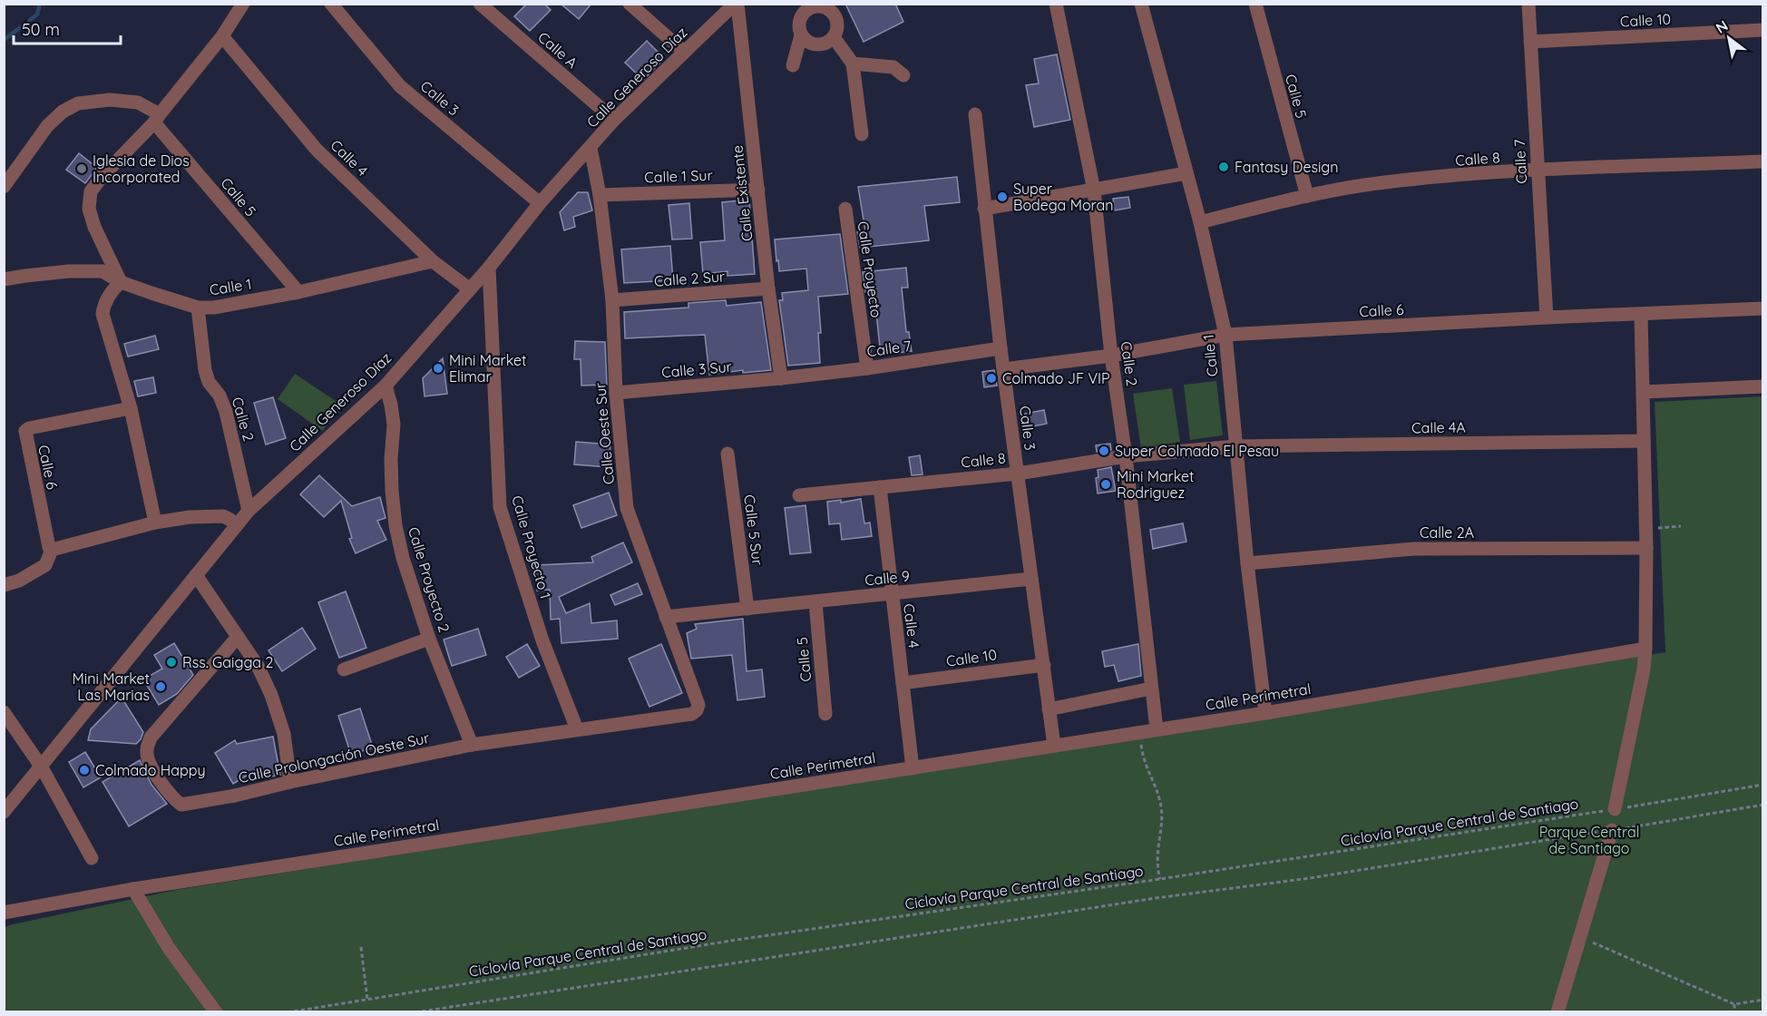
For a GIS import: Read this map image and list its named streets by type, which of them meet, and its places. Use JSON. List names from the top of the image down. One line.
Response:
{"streets":{"street":["Calle 10","Calle A","Calle Generoso Díaz","Calle 5","Calle 3","Calle 4","Calle 8","Calle 7","Calle 1 Sur","Calle Existente","Calle Proyecto","Calle 2 Sur","Calle 1","Calle 6","Calle 2","Calle 3 Sur","Calle 4A","Calle Oeste Sur","Calle 5 Sur","Calle 2A","Calle Proyecto 1","Calle 9","Calle Proyecto 2","Calle Perimetral","Calle Prolongación Oeste Sur"],"path":["Ciclovía Parque Central de Santiago"]},"crossings":[["Calle 10","Calle 3"],["Calle 10","Calle 4"],["Calle 10","Calle 7"],["Calle A","Calle Generoso Díaz"],["Calle Generoso Díaz","Calle 3"],["Calle Generoso Díaz","Calle 4"],["Calle Generoso Díaz","Calle Existente"],["Calle Generoso Díaz","Calle 2"],["Calle Generoso Díaz","Calle Oeste Sur"],["Calle Generoso Díaz","Calle Proyecto 1"],["Calle Generoso Díaz","Calle Proyecto 2"],["Calle 5","Calle 8"],["Calle 5","Calle 1"],["Calle 5","Calle 9"],["Calle 3","Calle 8"],["Calle 3","Calle 7"],["Calle 3","Calle 6"],["Calle 3","Calle 9"],["Calle 3","Calle Perimetral"],["Calle 4","Calle 8"],["Calle 4","Calle 1"],["Calle 4","Calle 9"],["Calle 4","Calle Perimetral"],["Calle 8","Calle 7"],["Calle 8","Calle 1"],["Calle 8","Calle 2"],["Calle 8","Calle 4A"],["Calle 7","Calle Existente"],["Calle 7","Calle Proyecto"],["Calle 7","Calle 6"],["Calle 7","Calle 3 Sur"],["Calle 1 Sur","Calle Existente"],["Calle 1 Sur","Calle Oeste Sur"],["Calle Existente","Calle 2 Sur"],["Calle Existente","Calle 3 Sur"],["Calle 2 Sur","Calle Oeste Sur"],["Calle 1","Calle 6"],["Calle 1","Calle 2"],["Calle 1","Calle 4A"],["Calle 1","Calle 2A"],["Calle 1","Calle Perimetral"],["Calle 6","Calle 2"],["Calle 2","Calle Perimetral"],["Calle 3 Sur","Calle Oeste Sur"],["Calle Oeste Sur","Calle 9"],["Calle Oeste Sur","Calle Prolongación Oeste Sur"],["Calle 5 Sur","Calle 9"],["Calle Proyecto 1","Calle Prolongación Oeste Sur"],["Calle Proyecto 2","Calle Prolongación Oeste Sur"]],"parks":["Parque Central de Santiago"],"places":["Fantasy Design","Iglesia de Dios Incorporated","Super Bodega Moran","Mini Market Elimar","Colmado JF VIP","Super Colmado El Pesau","Mini Market Rodriguez","Rss. Gaigga 2","Mini Market Las Marias","Colmado Happy"],"scale_bar":"50 m","north":"top left"}
